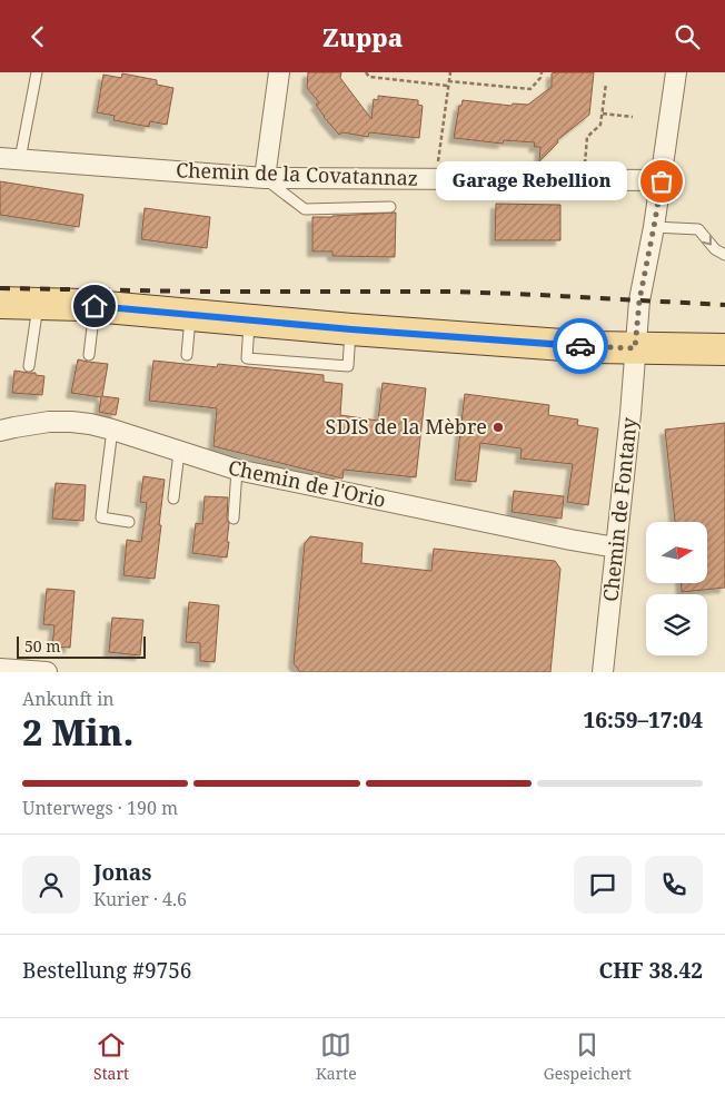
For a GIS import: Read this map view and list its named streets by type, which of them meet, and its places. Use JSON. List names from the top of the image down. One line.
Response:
{"streets":{"street":["Chemin de la Covatannaz","Chemin de l'Orio","Chemin de Fontany"]},"crossings":[["Chemin de la Covatannaz","Chemin de Fontany"],["Chemin de l'Orio","Chemin de Fontany"]],"places":["Garage Rebellion","SDIS de la Mèbre"],"scale_bar":"50 m","north":"right","page":{"header":"Zuppa","bubble":"Garage Rebellion","scale":"50 m","heading":["2 Min.","Ankunft in","16:59–17:04"],"panel":["Jonas","Kurier · 4.6","Bestellung #9756","CHF 38.42"],"bar":"Unterwegs · 190 m","tabs":["Start","Karte","Gespeichert"]}}
